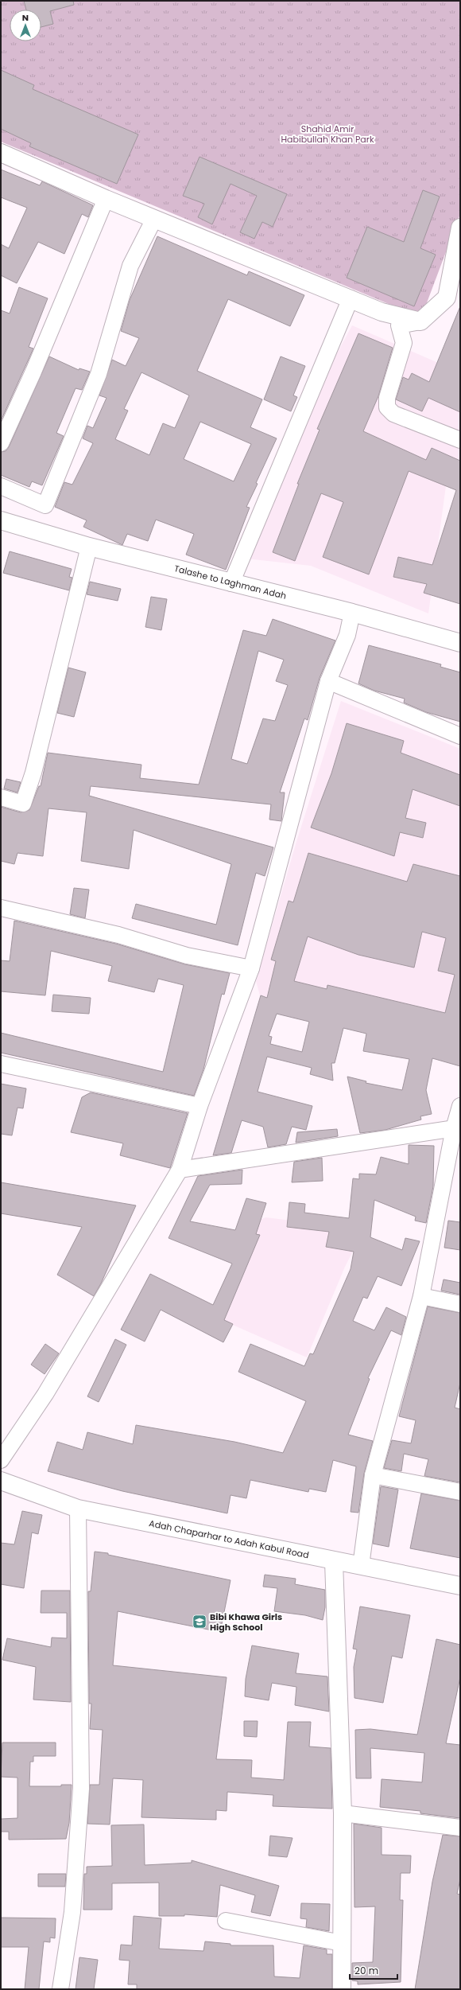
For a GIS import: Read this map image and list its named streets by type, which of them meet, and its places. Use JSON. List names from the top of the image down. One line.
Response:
{"streets":{"main road":["Talashe to Laghman Adah","Adah Chaparhar to Adah Kabul Road"]},"parks":["Shahid Amir Habibullah Khan Park"],"places":{"school or university":["Bibi Khawa Girls High School"]},"scale_bar":"20 m","north":"top"}
